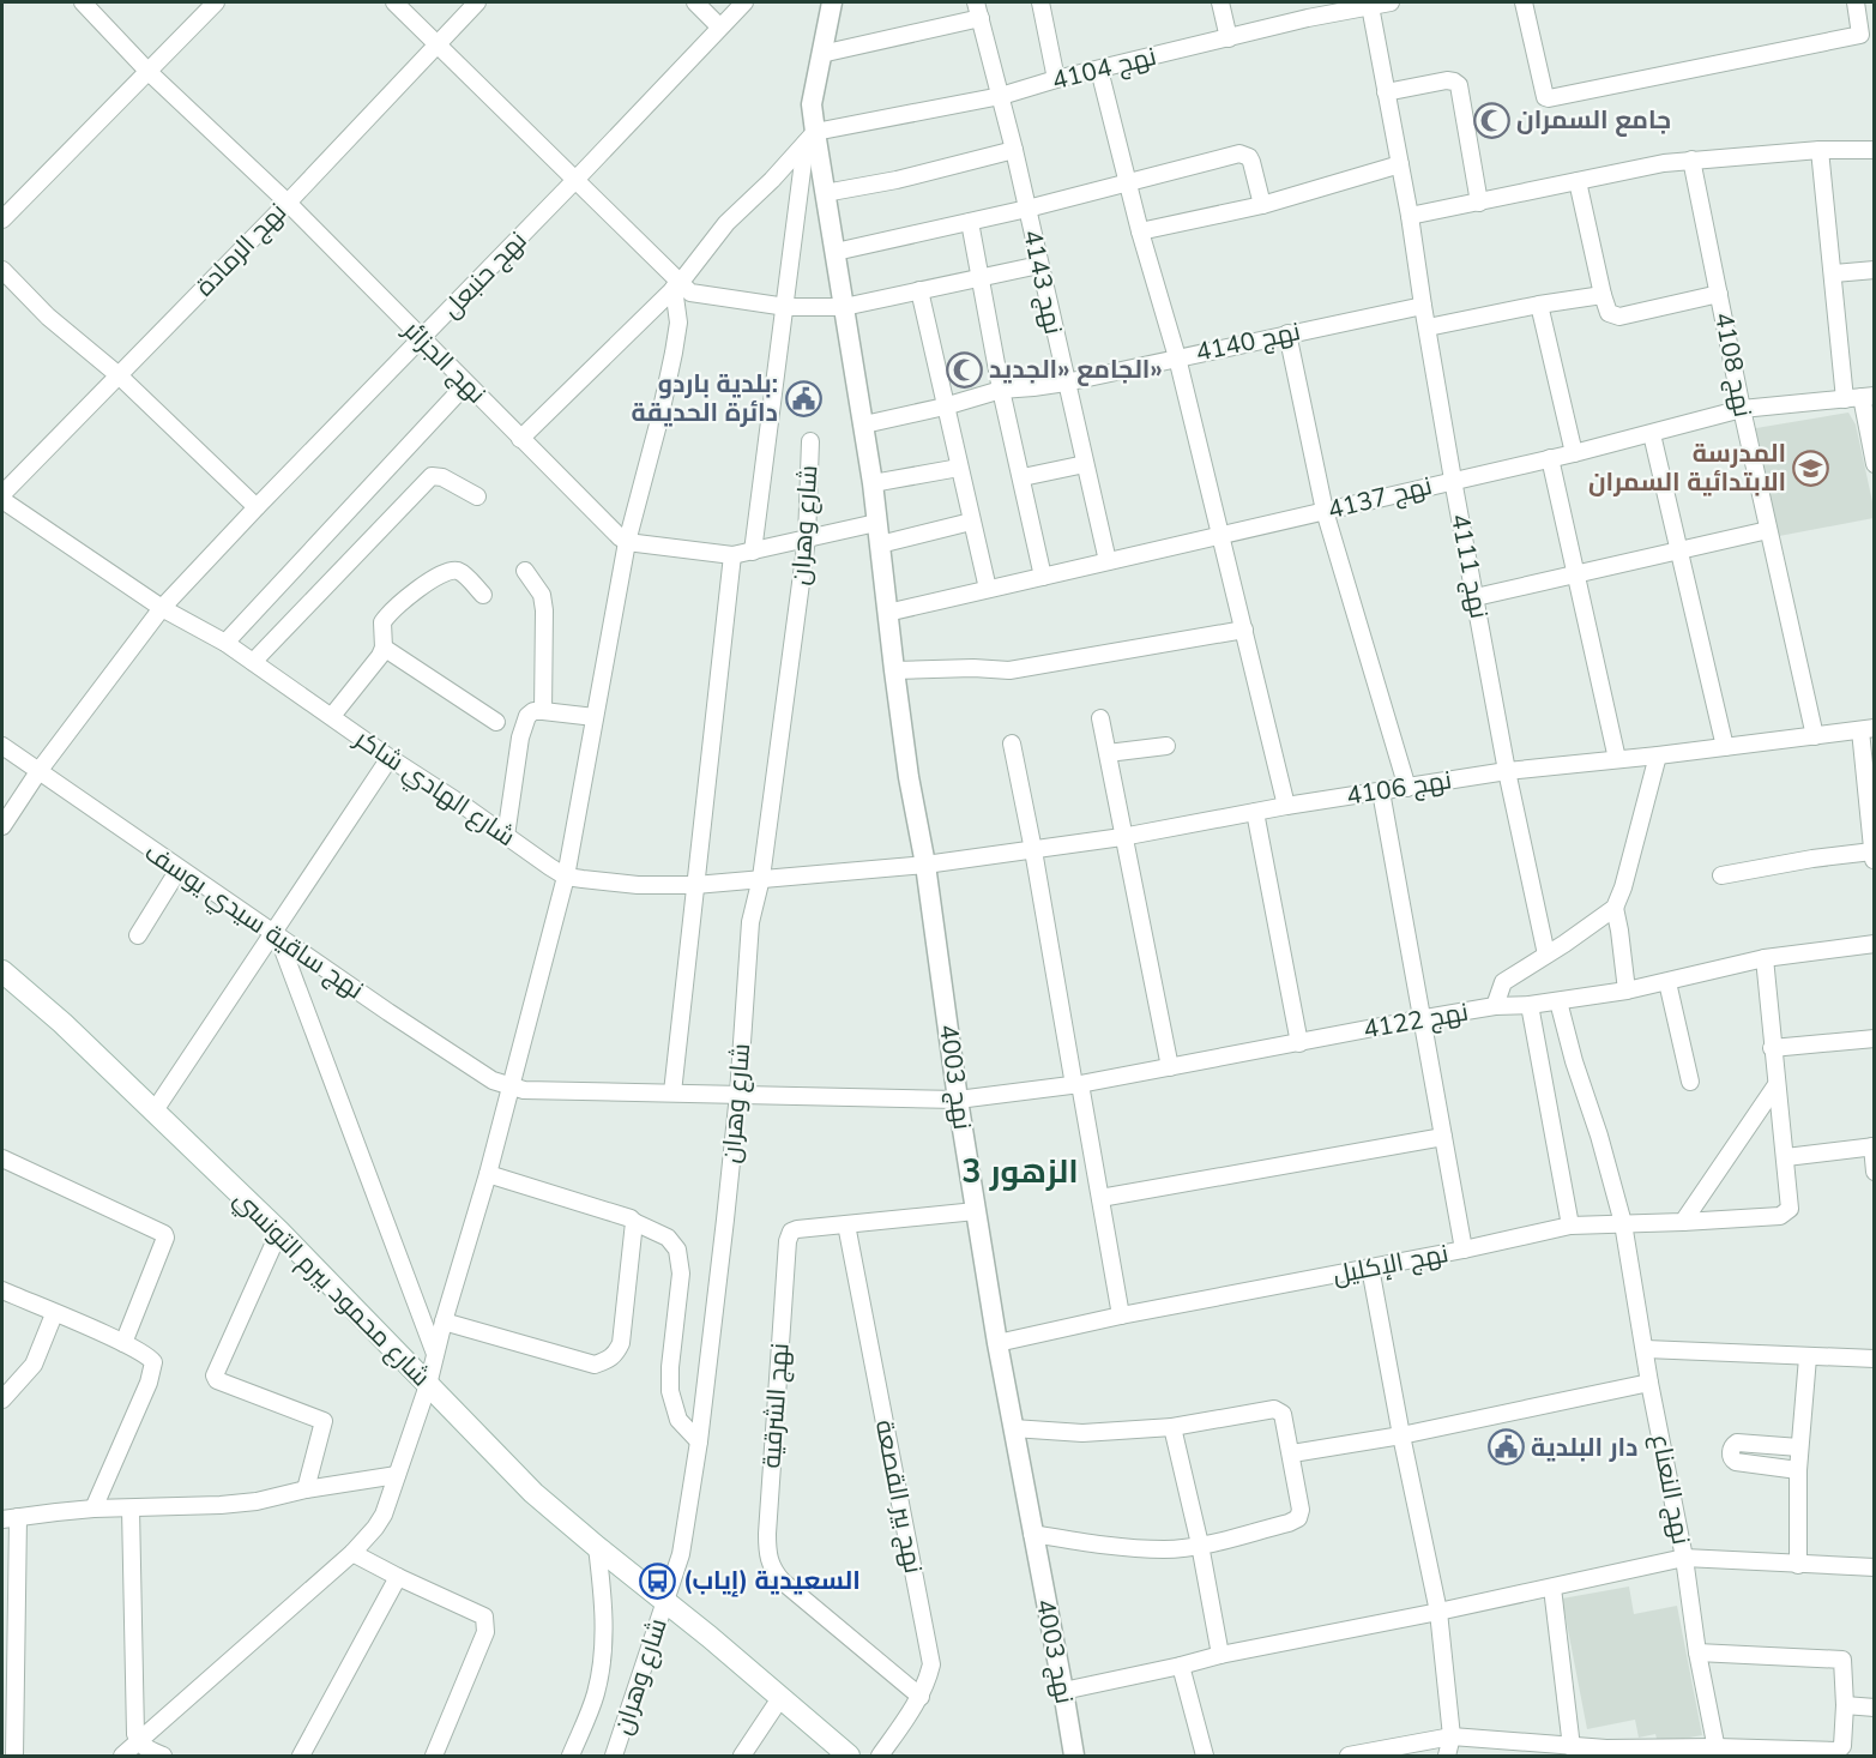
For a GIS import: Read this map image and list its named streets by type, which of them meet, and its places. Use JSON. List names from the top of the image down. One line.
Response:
{"streets":{"main road":["شارع محمود بيرم التونسي"],"street":["نهج 4104","نهج الرمادة","نهج حنبعل","نهج 4143","نهج 4140","نهج الجزائر","نهج 4108","نهج 4137","شارع وهران","نهج 4111","شارع الهادي شاكر","نهج 4106","نهج ساقية سيدي يوسف","نهج 4122","نهج 4003","نهج الإكليل","نهج الشرقية","نهج النعناع","نهج بير القصعة"]},"crossings":[["نهج 4104","نهج 4143"],["نهج 4104","نهج 4111"],["نهج 4104","نهج 4003"],["نهج الرمادة","نهج الجزائر"],["نهج حنبعل","نهج الجزائر"],["نهج حنبعل","شارع الهادي شاكر"],["نهج حنبعل","نهج ساقية سيدي يوسف"],["نهج 4143","نهج 4140"],["نهج 4143","نهج 4137"],["نهج 4140","نهج 4111"],["نهج 4140","نهج 4003"],["نهج 4108","نهج 4137"],["نهج 4108","نهج 4106"],["نهج 4137","نهج 4111"],["نهج 4137","نهج 4003"],["شارع وهران","شارع الهادي شاكر"],["شارع وهران","نهج 4122"],["شارع وهران","شارع محمود بيرم التونسي"],["نهج 4111","نهج 4106"],["شارع الهادي شاكر","نهج 4106"],["شارع الهادي شاكر","نهج 4003"],["نهج 4106","نهج 4003"],["نهج ساقية سيدي يوسف","نهج 4122"],["نهج 4122","نهج 4003"],["نهج 4122","نهج النعناع"],["نهج 4003","نهج الإكليل"],["نهج 4003","نهج الشرقية"],["نهج الإكليل","نهج النعناع"],["نهج الشرقية","نهج بير القصعة"]],"districts":["الزهور 3"],"places":{"mosque":["جامع السمران","الجامع «الجديد»"],"public building":["بلدية باردو: دائرة الحديقة","دار البلدية"],"school or university":["المدرسة الابتدائية السمران"],"bus stop":["السعيدية (إياب)"]}}
